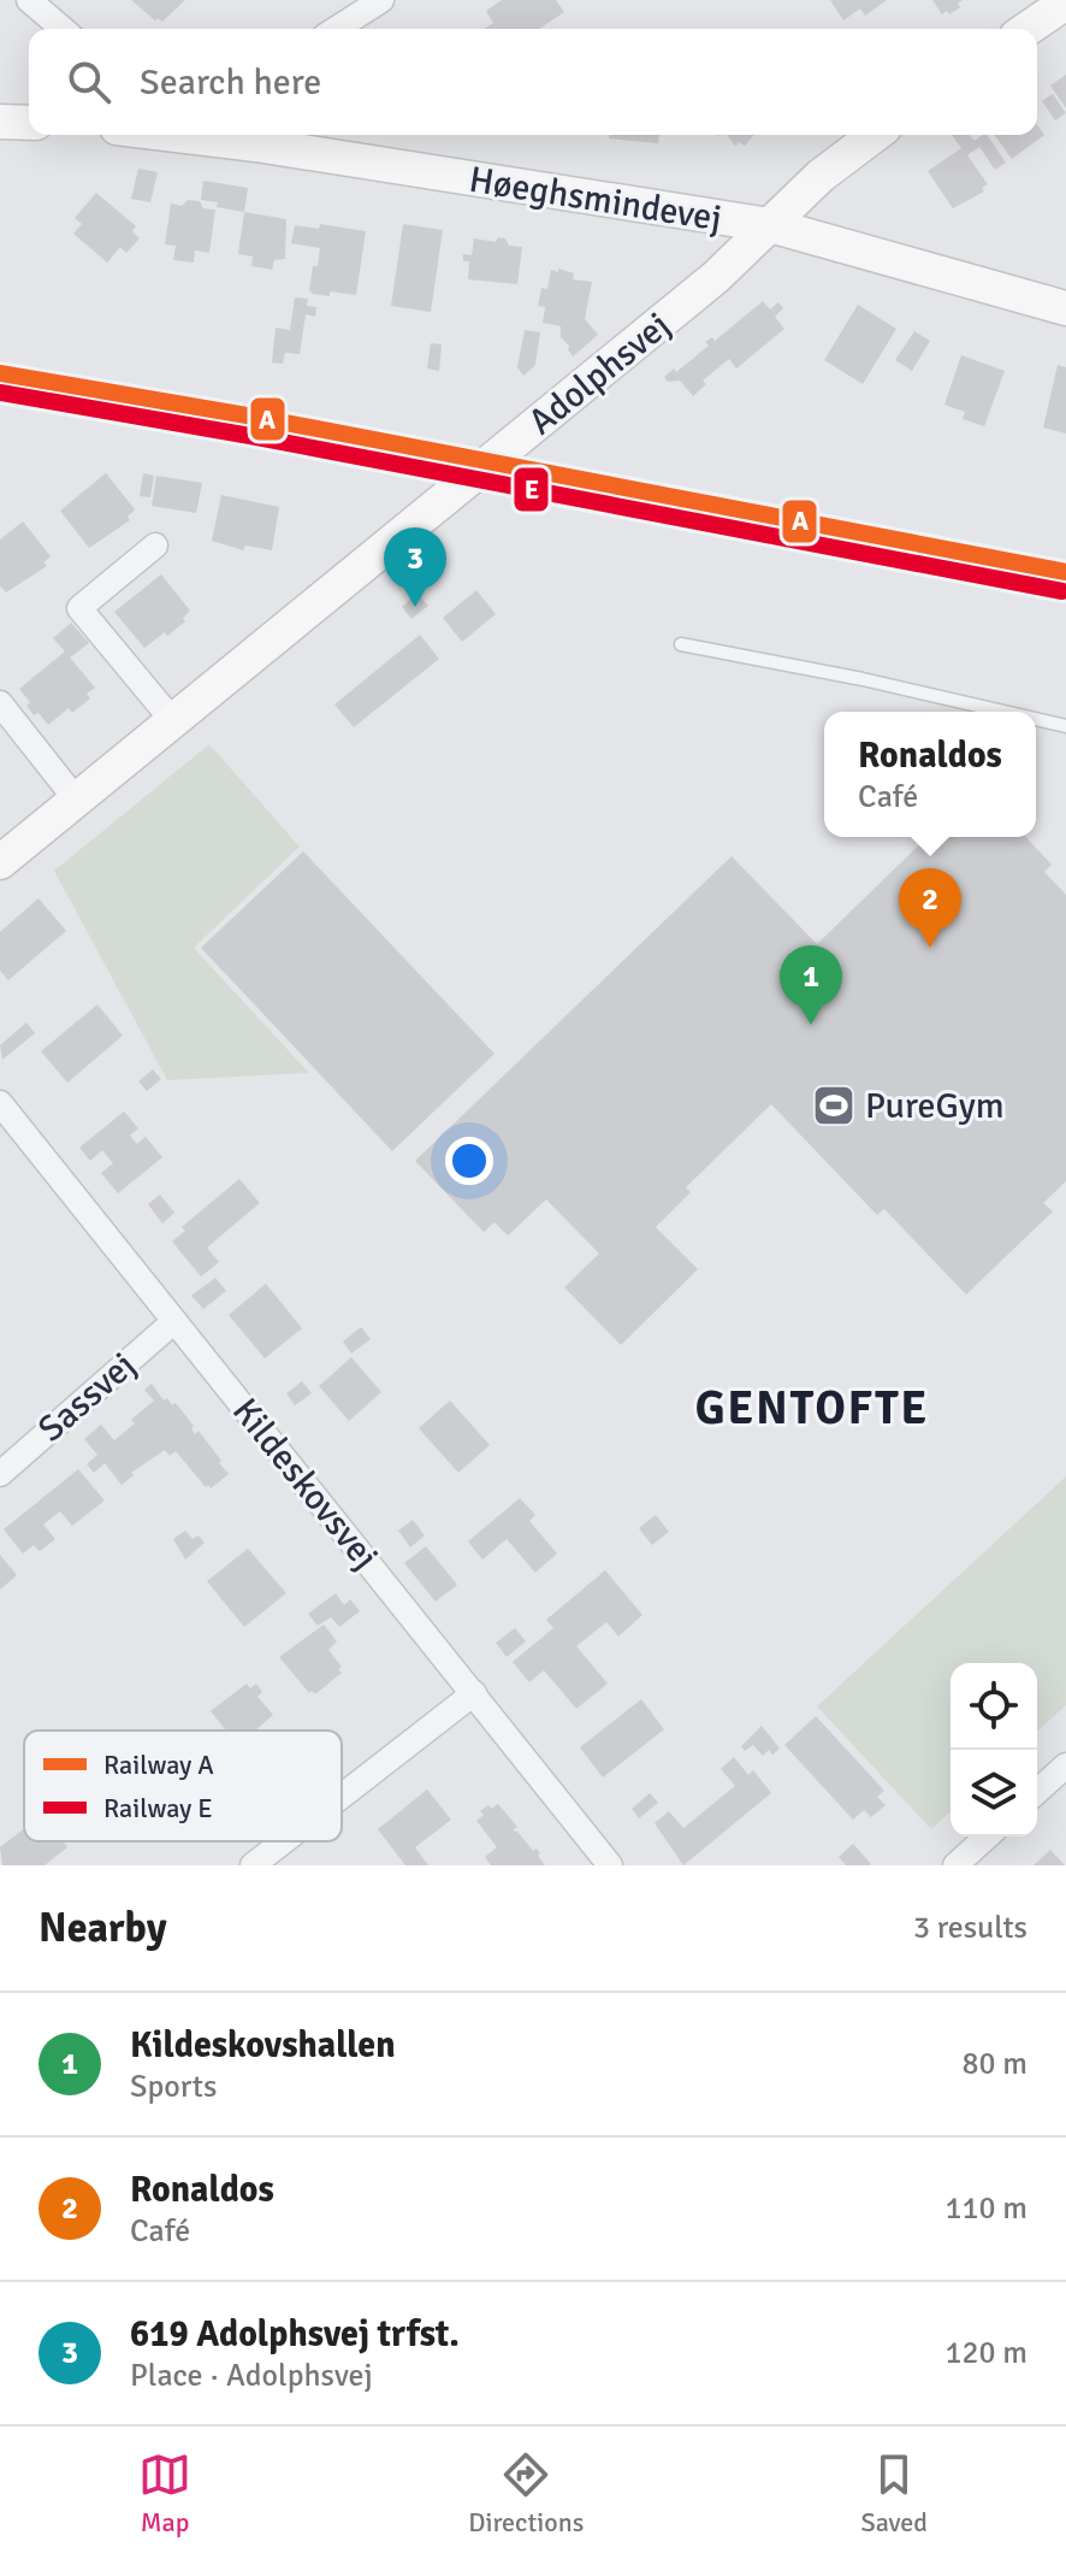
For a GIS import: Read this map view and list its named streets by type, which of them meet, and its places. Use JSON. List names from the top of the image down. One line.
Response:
{"streets":{"street":["Høeghsmindevej","Adolphsvej","Sassvej","Kildeskovsvej"]},"crossings":[["Høeghsmindevej","Adolphsvej"],["Sassvej","Kildeskovsvej"]],"districts":["GENTOFTE"],"places":{"sports":["PureGym"]},"lines":["rail line A","rail line E"],"legend":["Railway A","Railway E"],"page":{"search":"Search here","pins":["3","2","1"],"popup":["Ronaldos","Café"],"heading":["Nearby","3 results"],"list":[{"mark":"1","name":"Kildeskovshallen","note":"Sports","value":"80 m"},{"mark":"2","name":"Ronaldos","note":"Café","value":"110 m"},{"mark":"3","name":"619 Adolphsvej trfst.","note":"Place · Adolphsvej","value":"120 m"}],"nav":["Map","Directions","Saved"]}}
